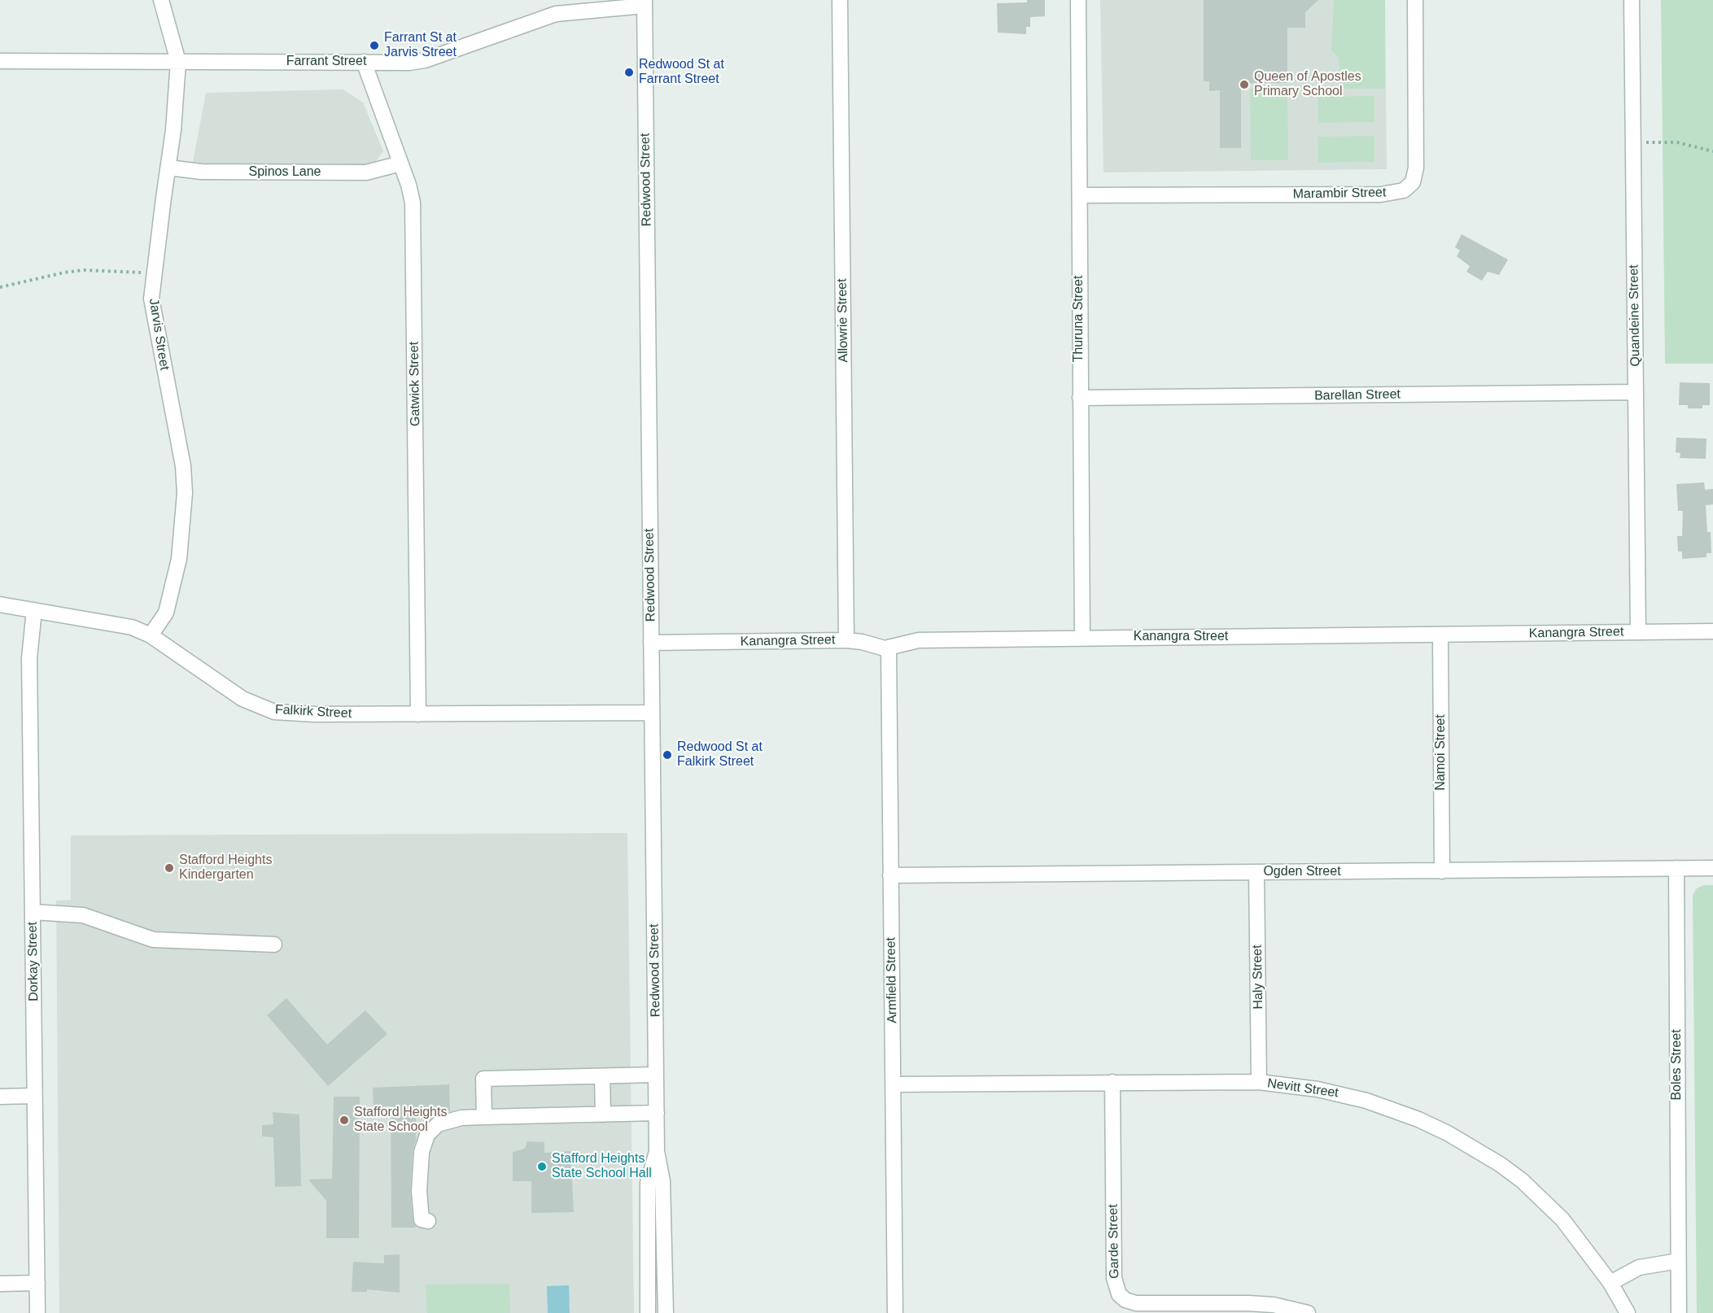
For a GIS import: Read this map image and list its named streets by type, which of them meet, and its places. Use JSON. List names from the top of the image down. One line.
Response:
{"streets":{"street":["Farrant Street","Spinos Lane","Redwood Street","Marambir Street","Quandeine Street","Thuruna Street","Allowrie Street","Jarvis Street","Gatwick Street","Barellan Street","Kanangra Street","Falkirk Street","Namoi Street","Ogden Street","Dorkay Street","Haly Street","Armfield Street","Boles Street","Nevitt Street","Garde Street"]},"crossings":[["Farrant Street","Redwood Street"],["Farrant Street","Jarvis Street"],["Farrant Street","Gatwick Street"],["Spinos Lane","Jarvis Street"],["Spinos Lane","Gatwick Street"],["Redwood Street","Kanangra Street"],["Redwood Street","Falkirk Street"],["Marambir Street","Thuruna Street"],["Quandeine Street","Barellan Street"],["Quandeine Street","Kanangra Street"],["Thuruna Street","Barellan Street"],["Thuruna Street","Kanangra Street"],["Allowrie Street","Kanangra Street"],["Jarvis Street","Falkirk Street"],["Gatwick Street","Falkirk Street"],["Kanangra Street","Namoi Street"],["Kanangra Street","Armfield Street"],["Falkirk Street","Dorkay Street"],["Namoi Street","Ogden Street"],["Ogden Street","Haly Street"],["Ogden Street","Armfield Street"],["Ogden Street","Boles Street"],["Haly Street","Nevitt Street"],["Armfield Street","Nevitt Street"],["Nevitt Street","Garde Street"]],"places":["Farrant St at Jarvis Street","Redwood St at Farrant Street","Queen of Apostles Primary School","Redwood St at Falkirk Street","Stafford Heights Kindergarten","Stafford Heights State School","Stafford Heights State School Hall"]}
